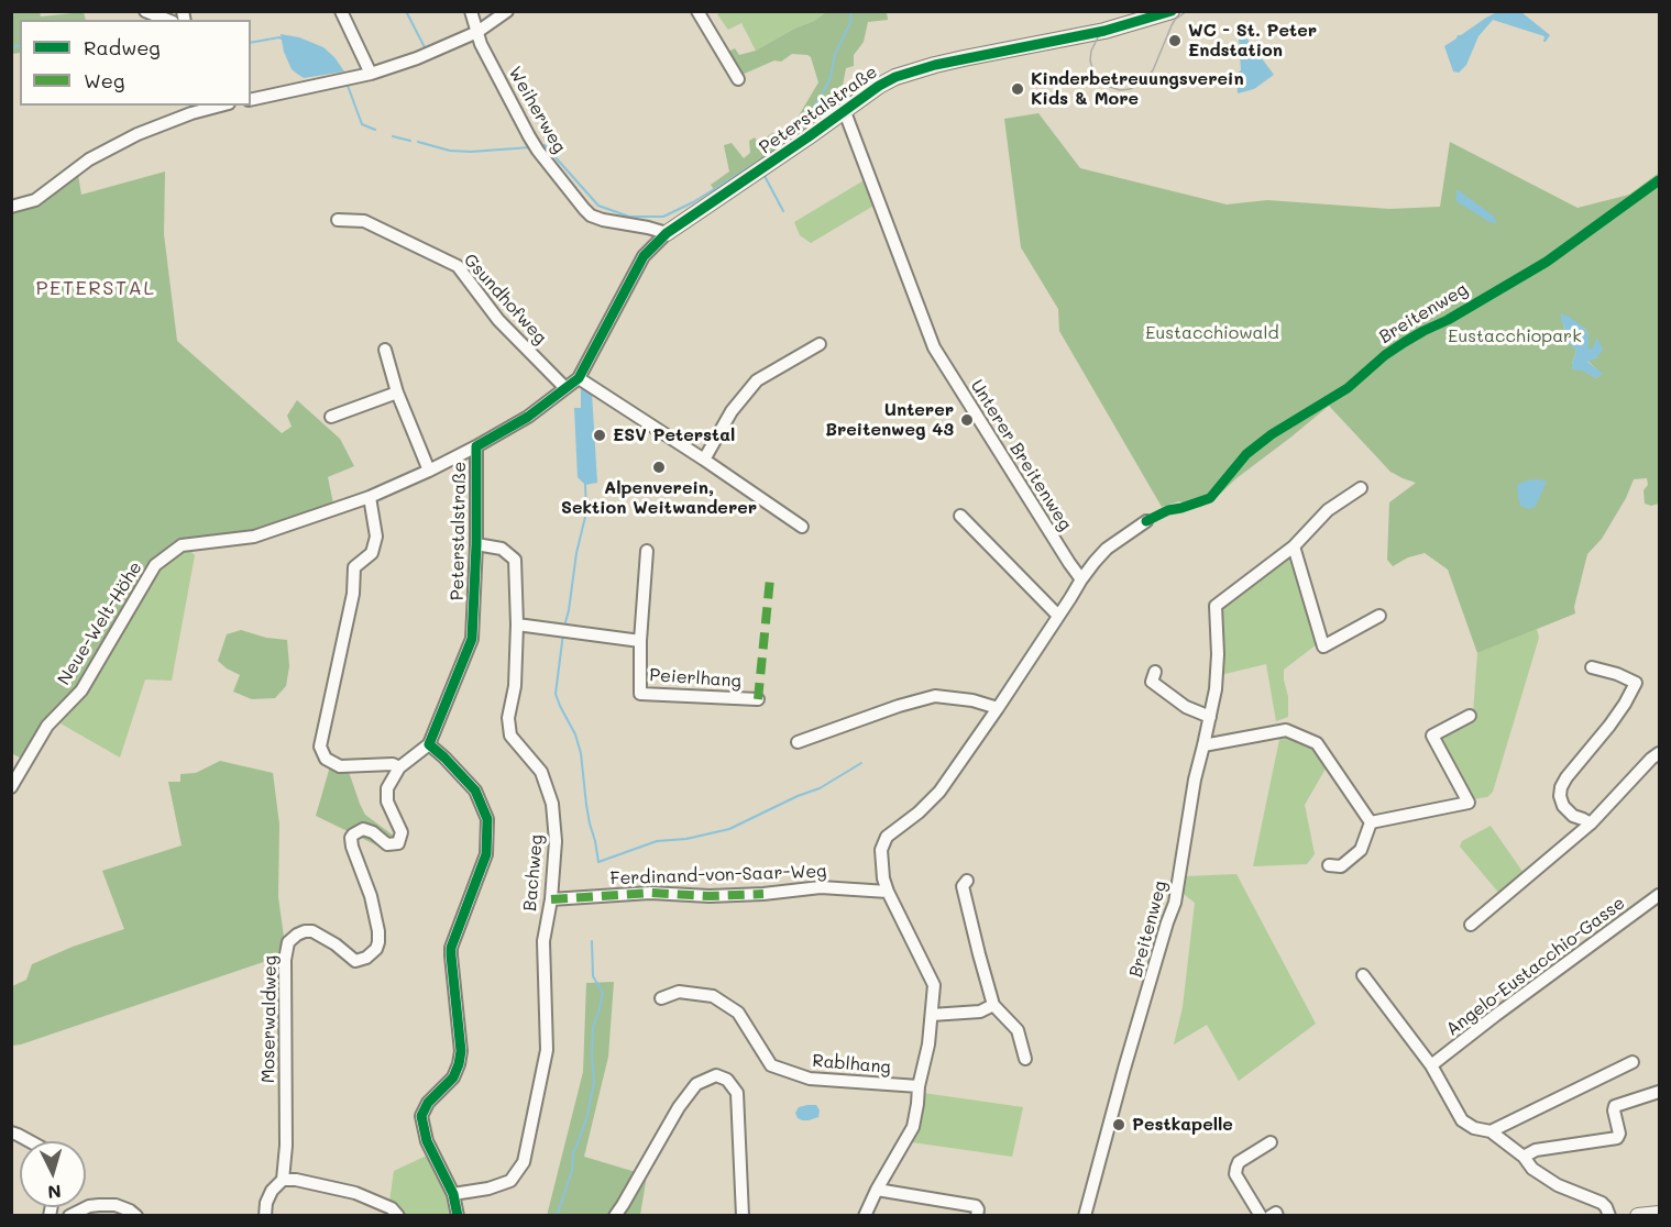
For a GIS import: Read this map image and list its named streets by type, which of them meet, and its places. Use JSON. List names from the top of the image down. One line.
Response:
{"streets":{"street":["Weiherweg","Peterstalstraße","Gsundhofweg","Breitenweg","Unterer Breitenweg","Neue-Welt-Höhe","Peierlhang","Bachweg","Ferdinand-von-Saar-Weg","Angelo-Eustacchio-Gasse","Moserwaldweg","Rablhang"]},"crossings":[["Weiherweg","Peterstalstraße"],["Peterstalstraße","Gsundhofweg"],["Peterstalstraße","Unterer Breitenweg"],["Peterstalstraße","Neue-Welt-Höhe"],["Peterstalstraße","Bachweg"],["Peterstalstraße","Moserwaldweg"],["Peierlhang","Bachweg"],["Bachweg","Ferdinand-von-Saar-Weg"]],"districts":["PETERSTAL"],"parks":["Eustacchiowald","Eustacchiopark"],"places":["WC - St. Peter Endstation","Kinderbetreuungsverein Kids & More","Unterer Breitenweg 43","ESV Peterstal","Alpenverein, Sektion Weitwanderer","Pestkapelle"],"legend":["Radweg","Weg"],"north":"bottom"}
